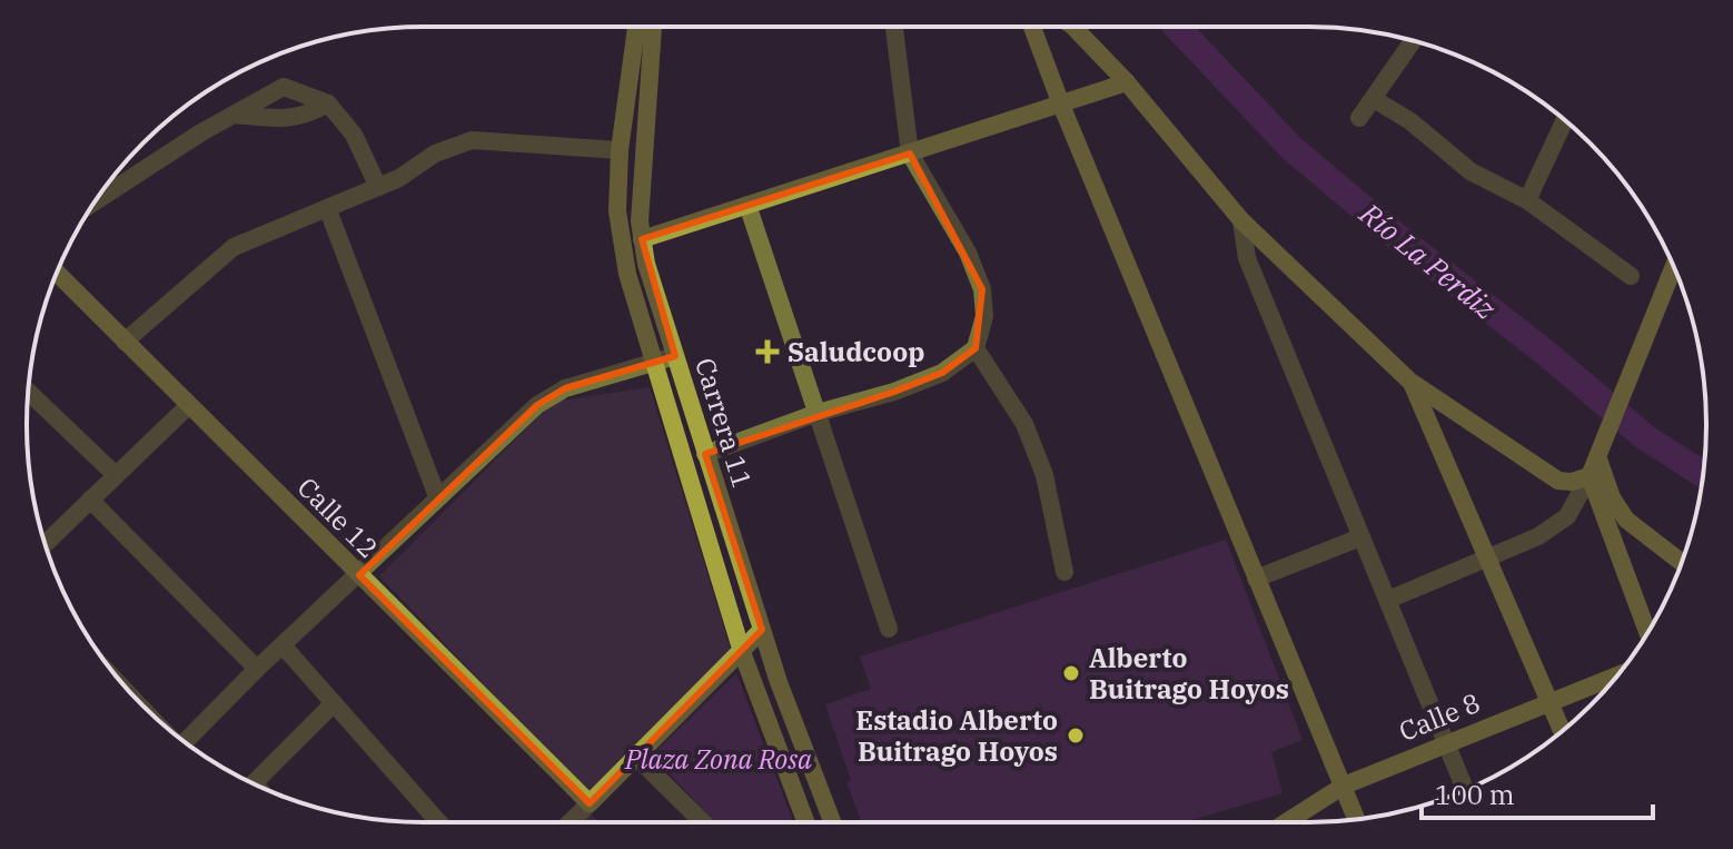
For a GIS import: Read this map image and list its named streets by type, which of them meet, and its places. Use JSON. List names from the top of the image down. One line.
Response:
{"streets":{"street":["Carrera 11","Calle 12","Calle 8"]},"water":["Río La Perdiz"],"parks":["Plaza Zona Rosa"],"places":{"health":["Saludcoop"],"other":["Alberto Buitrago Hoyos","Estadio Alberto Buitrago Hoyos"]},"scale_bar":"100 m"}
